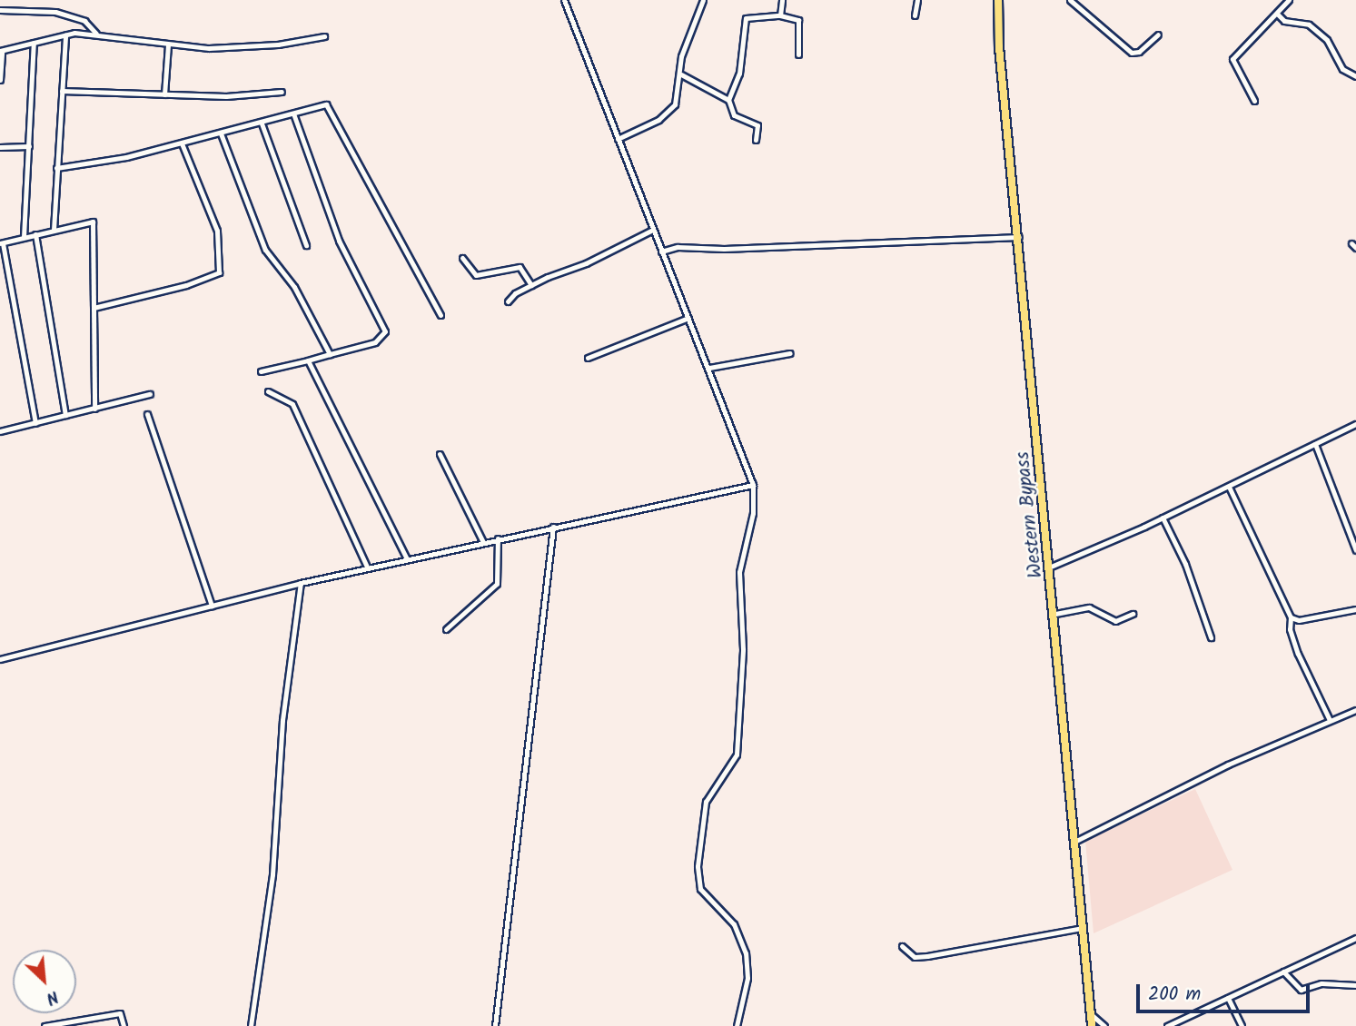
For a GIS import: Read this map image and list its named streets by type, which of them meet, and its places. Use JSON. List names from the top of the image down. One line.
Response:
{"streets":{"main road":["Western Bypass"]},"scale_bar":"200 m","north":"bottom right"}
